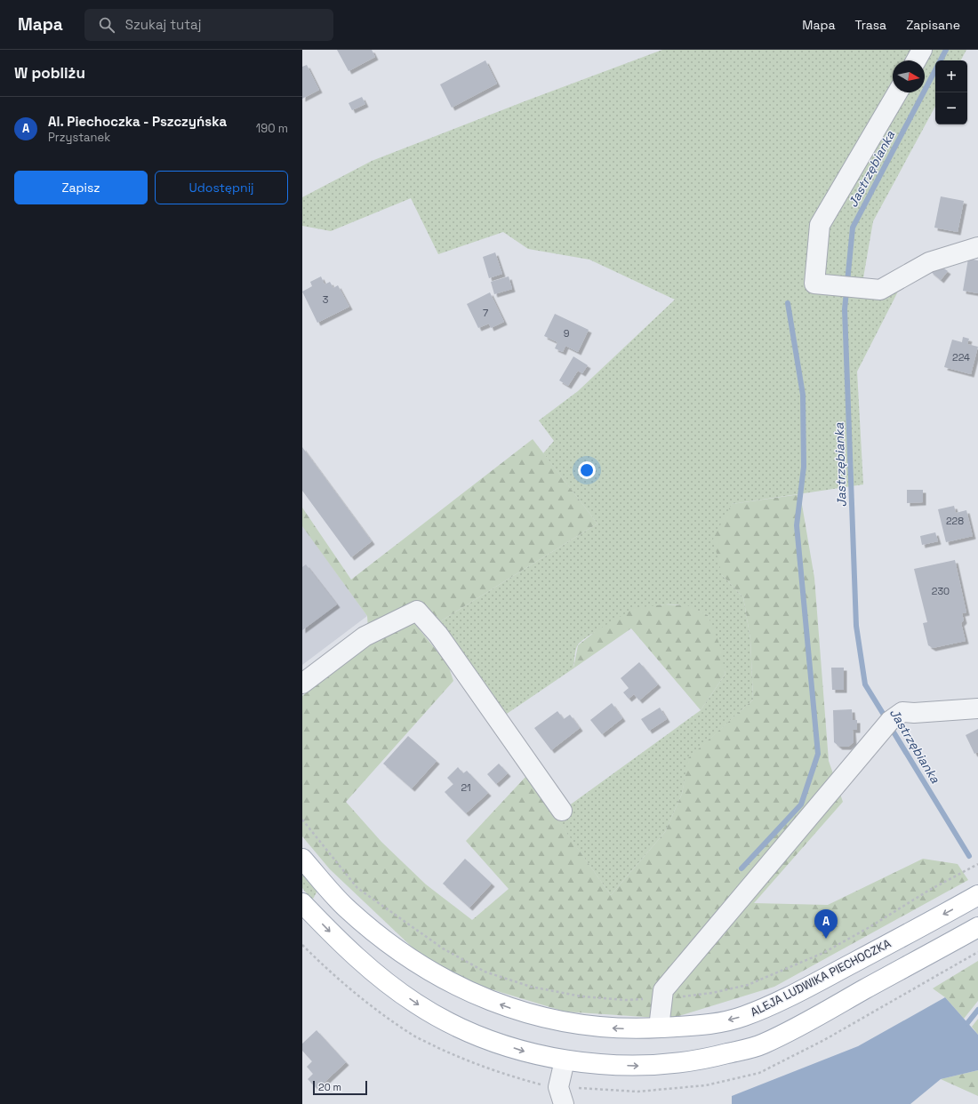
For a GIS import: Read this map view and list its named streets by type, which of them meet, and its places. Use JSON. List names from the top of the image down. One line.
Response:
{"streets":{"main road":["ALEJA LUDWIKA PIECHOCZKA"]},"water":["Jastrzębianka"],"house_numbers":["3","7","9","224","228","230","21"],"scale_bar":"20 m","north":"right","page":{"header":"Mapa","search":"Szukaj tutaj","nav":["Mapa","Trasa","Zapisane"],"heading":"W pobliżu","map_buttons":["+","−"],"list":[{"mark":"A","name":"Al. Piechoczka - Pszczyńska","note":"Przystanek","value":"190 m"}],"buttons":["Zapisz","Udostępnij"],"pins":"A","scale":"20 m"}}
